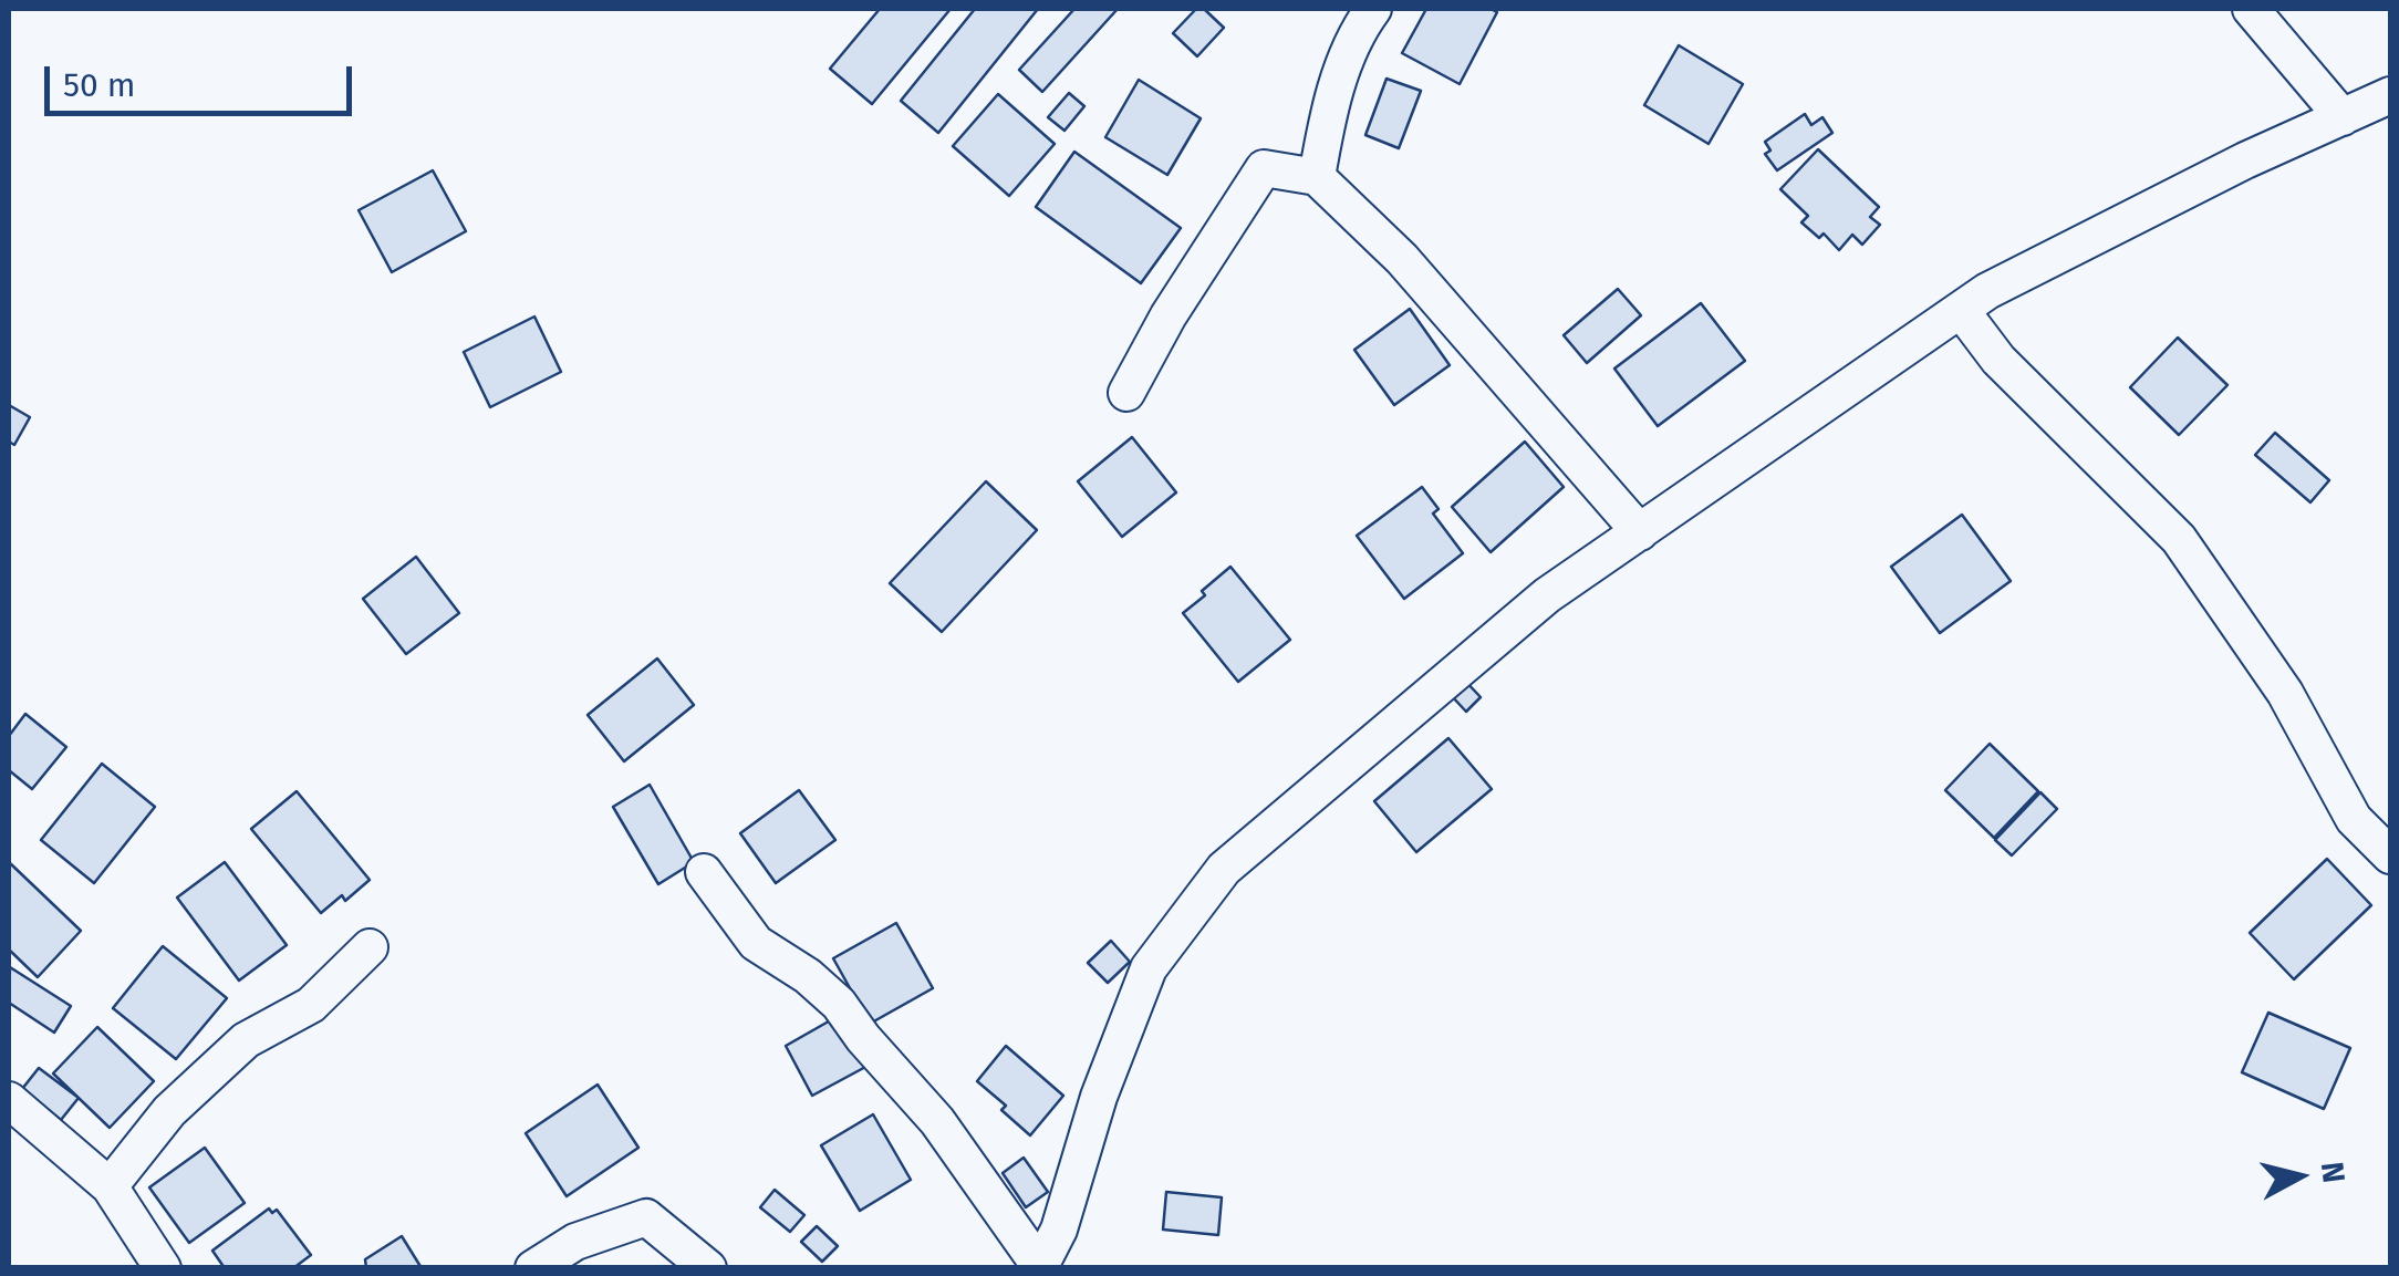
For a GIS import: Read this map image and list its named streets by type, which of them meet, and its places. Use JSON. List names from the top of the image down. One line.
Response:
{"scale_bar":"50 m","north":"right"}
